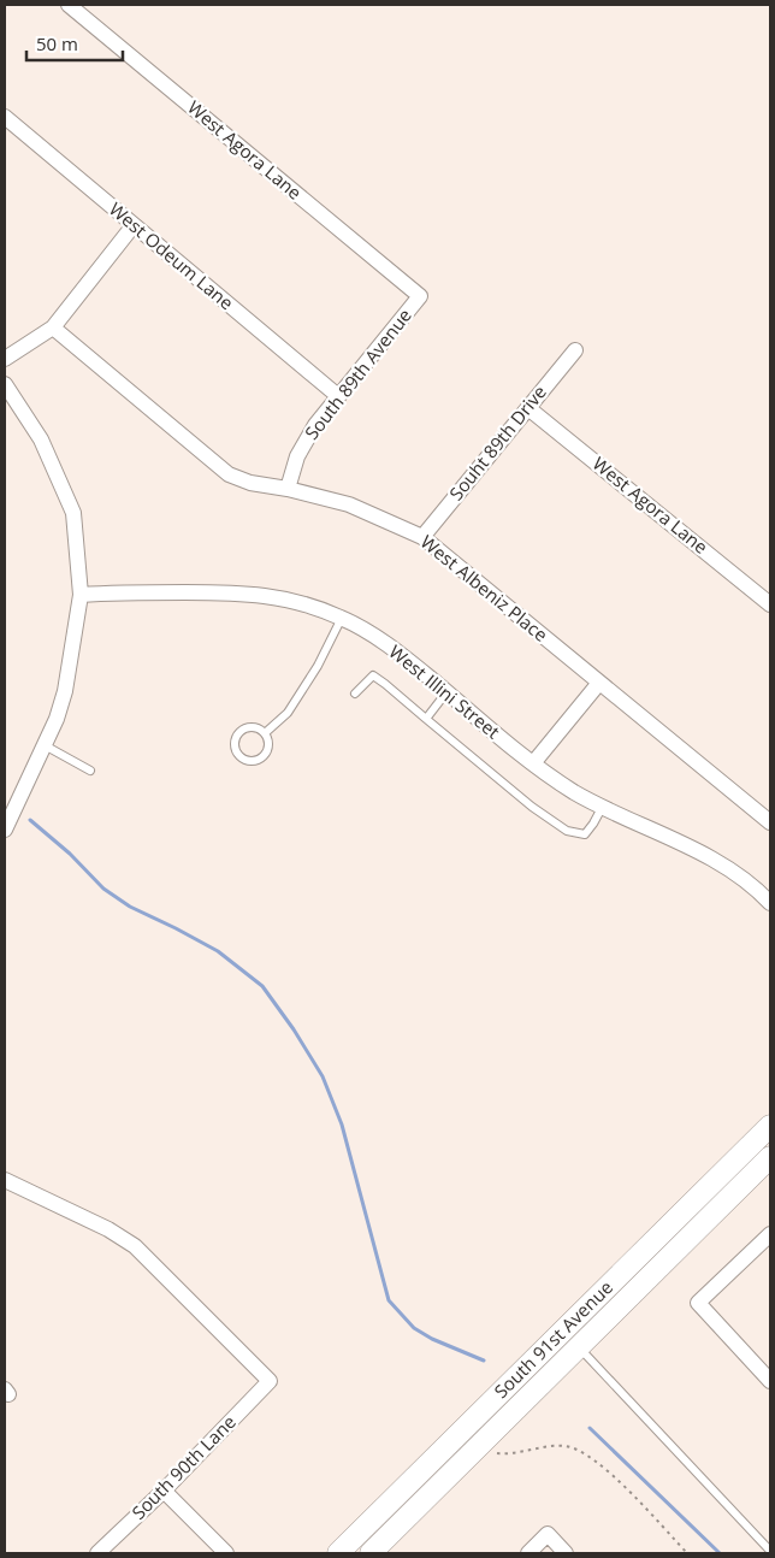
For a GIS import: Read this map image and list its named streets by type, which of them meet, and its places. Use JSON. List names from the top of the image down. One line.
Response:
{"streets":{"main road":["South 91st Avenue"],"street":["West Agora Lane","West Odeum Lane","South 89th Avenue","Souht 89th Drive","West Albeniz Place","West Illini Street","South 90th Lane"]},"crossings":[["West Agora Lane","South 89th Avenue"],["West Agora Lane","Souht 89th Drive"],["West Odeum Lane","South 89th Avenue"],["South 89th Avenue","West Albeniz Place"],["Souht 89th Drive","West Albeniz Place"]],"scale_bar":"50 m"}
